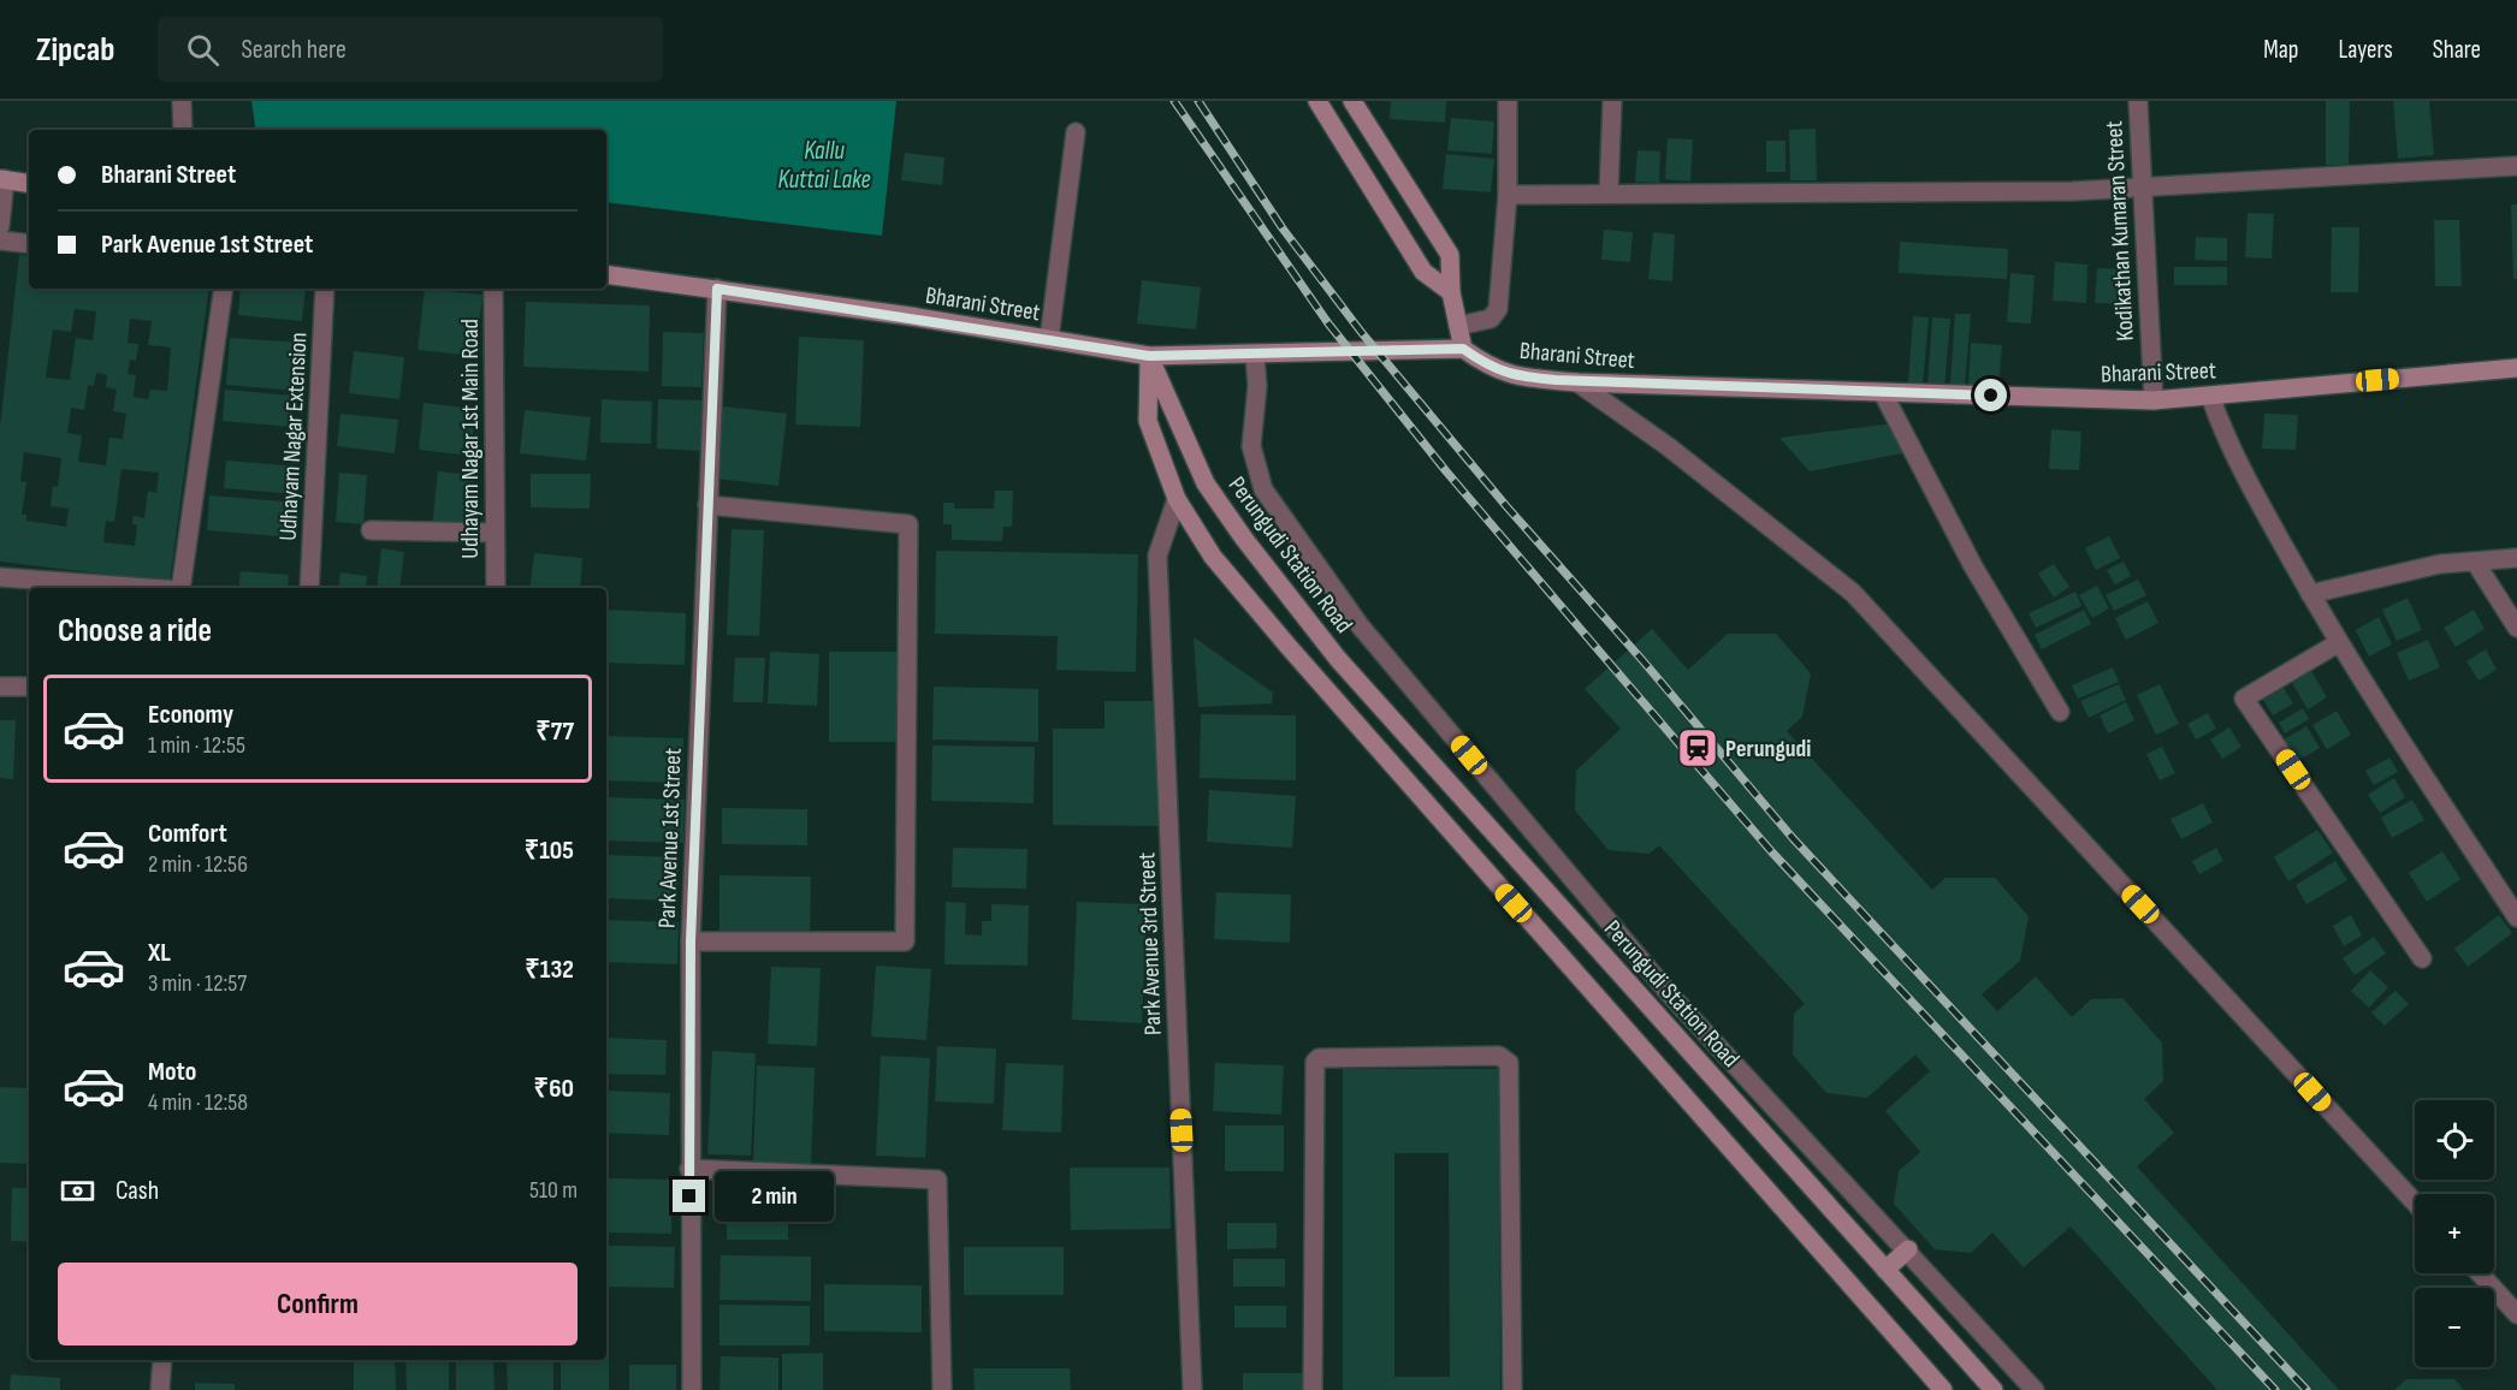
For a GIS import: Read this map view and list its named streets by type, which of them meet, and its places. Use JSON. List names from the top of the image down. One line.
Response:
{"streets":{"street":["Kodikathan Kumaran Street","Bharani Street","Udhayam Nagar Extension","Udhayam Nagar 1st Main Road","Perungudi Station Road","Park Avenue 1st Street","Park Avenue 3rd Street"]},"crossings":[["Kodikathan Kumaran Street","Bharani Street"],["Bharani Street","Perungudi Station Road"],["Bharani Street","Park Avenue 1st Street"]],"water":["Kallu Kuttai Lake"],"places":{"station":["Perungudi"]},"page":{"header":"Zipcab","search":"Search here","nav":["Map","Layers","Share"],"banner":["Bharani Street","Park Avenue 1st Street"],"heading":"Choose a ride","list":[{"name":"Economy","note":"1 min · 12:55","value":"₹77"},{"name":"Comfort","note":"2 min · 12:56","value":"₹105"},{"name":"XL","note":"3 min · 12:57","value":"₹132"},{"name":"Moto","note":"4 min · 12:58","value":"₹60"}],"map_buttons":["+","−"],"pay":["Cash","510 m"],"bubble":"2 min","buttons":"Confirm"}}
